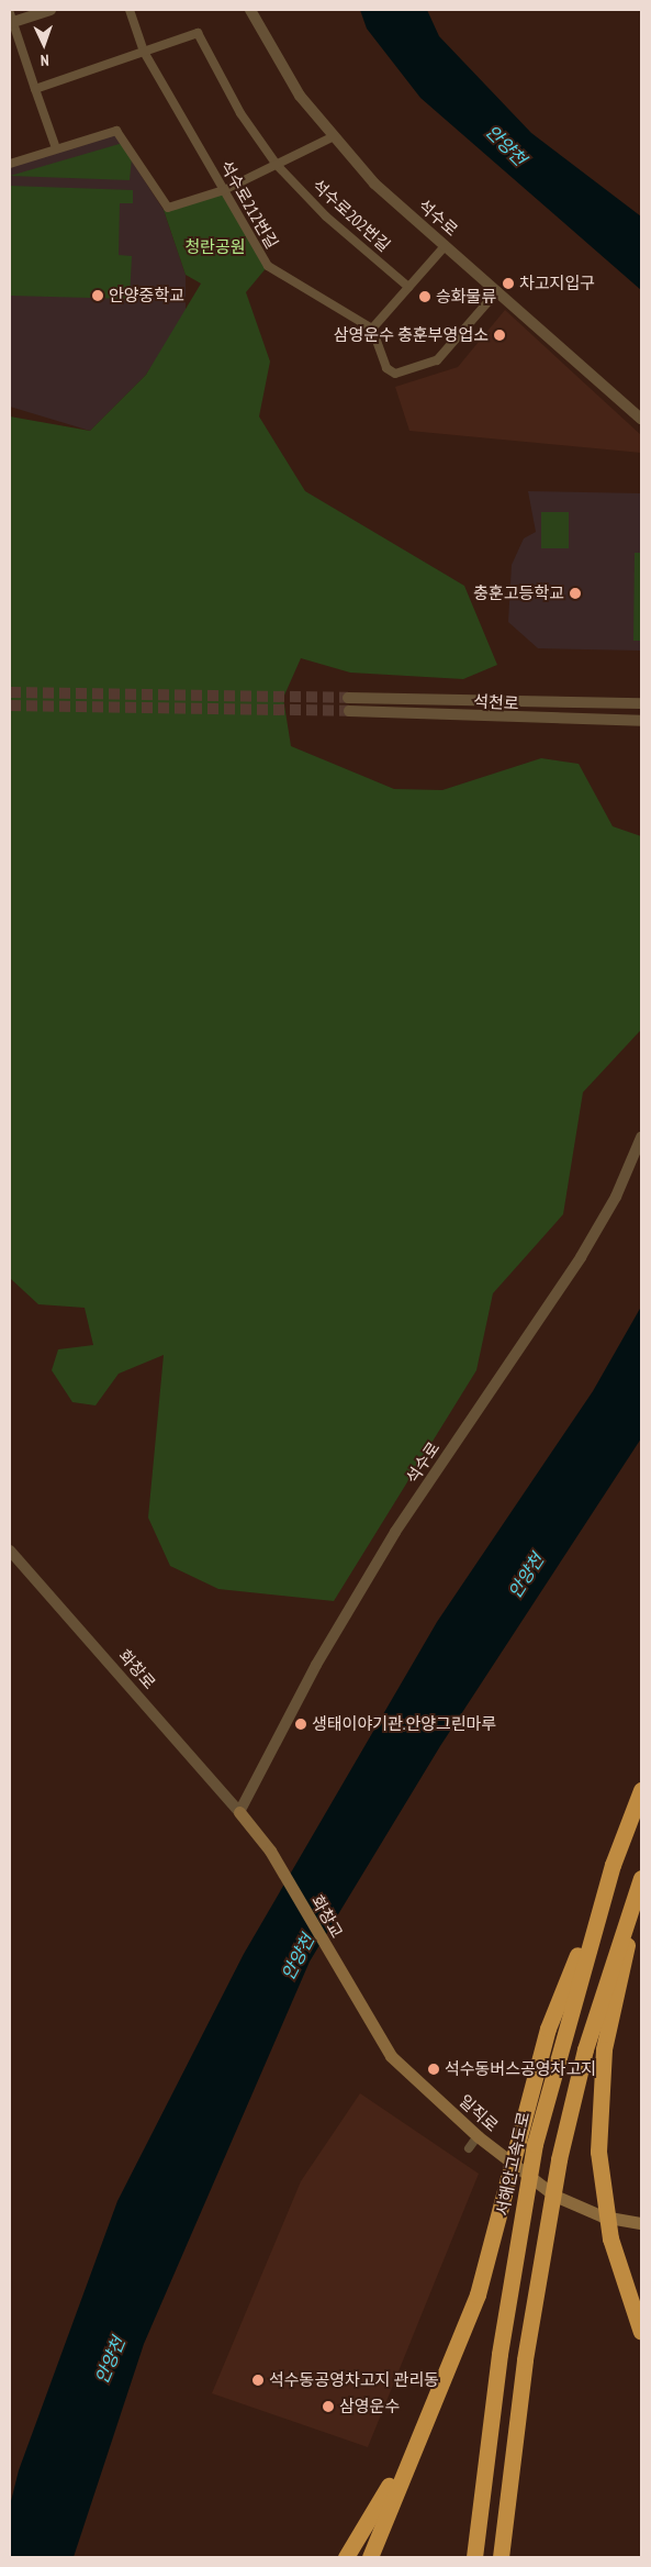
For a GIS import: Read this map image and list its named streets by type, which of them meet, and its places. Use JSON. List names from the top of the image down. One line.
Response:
{"streets":{"highway":["서해안고속도로"],"main road":["화창교","일직로"],"street":["석수로212번길","석수로202번길","석수로","석천로","화창로"]},"crossings":[["석수로212번길","석수로202번길"],["석수로","화창로"],["석수로","화창교"],["화창로","화창교"],["화창교","일직로"]],"water":["안양천"],"parks":["청란공원"],"places":["차고지입구","안양중학교","승화물류","삼영운수 충훈부영업소","충훈고등학교","생태이야기관.안양그린마루","석수동버스공영차고지","석수동공영차고지 관리동","삼영운수"],"north":"bottom"}
